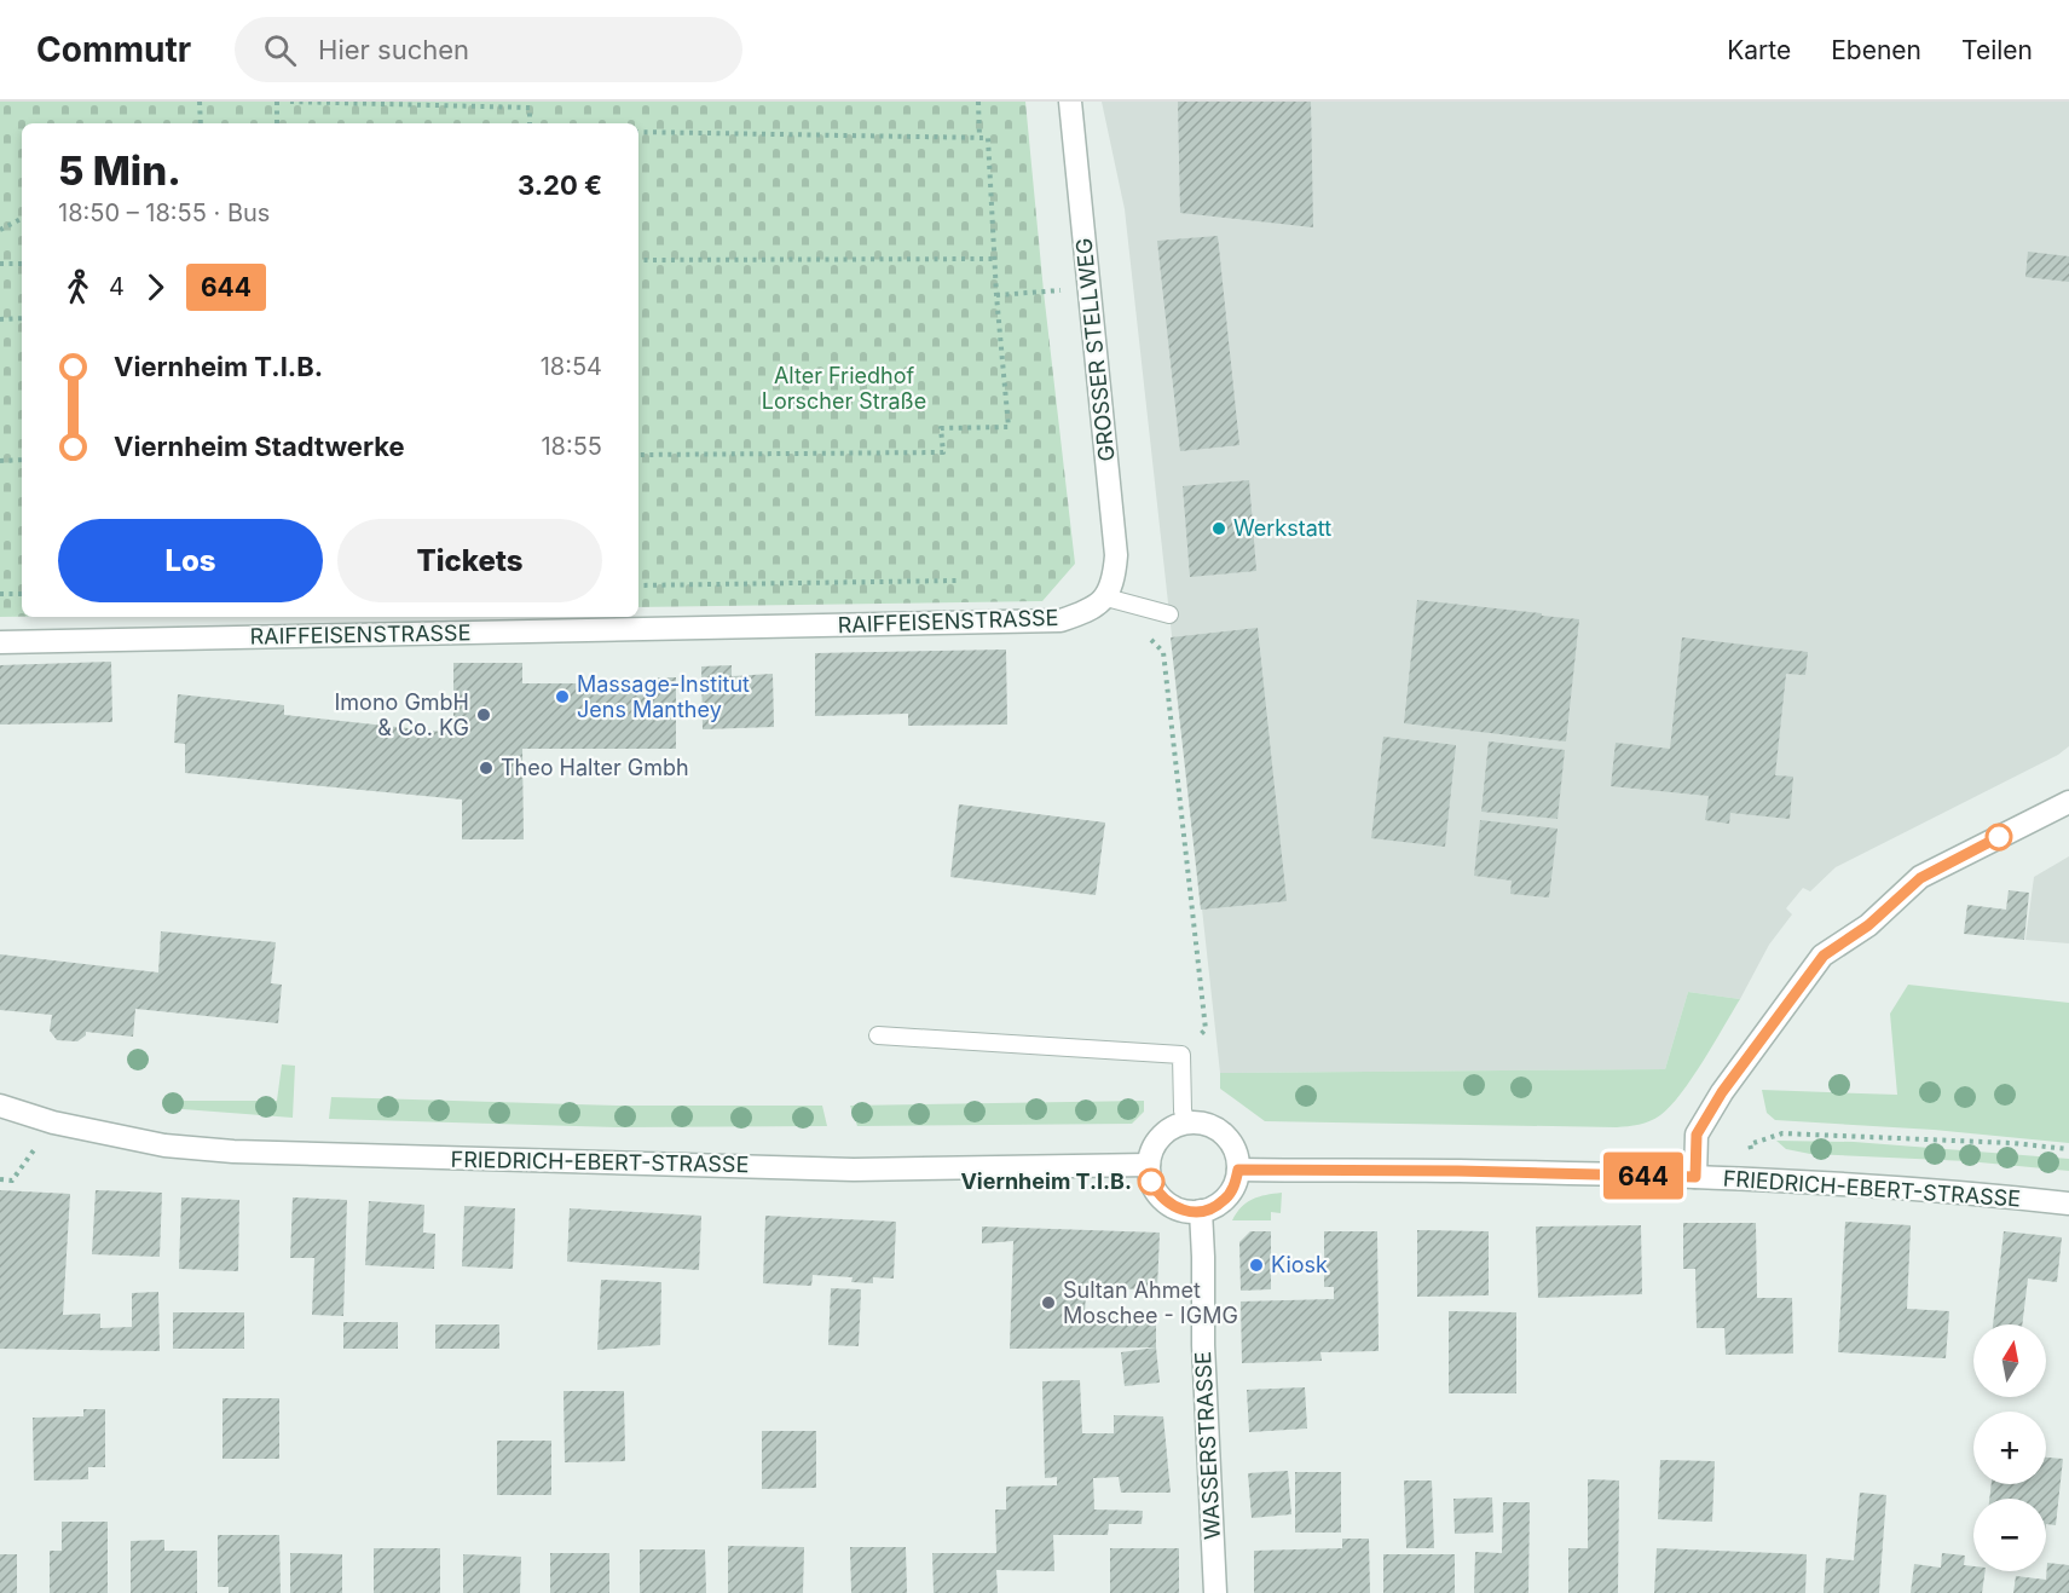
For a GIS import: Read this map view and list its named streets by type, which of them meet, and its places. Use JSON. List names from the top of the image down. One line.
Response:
{"streets":{"street":["GROSSER STELLWEG","RAIFFEISENSTRASSE","FRIEDRICH-EBERT-STRASSE","WASSERSTRASSE"]},"crossings":[["GROSSER STELLWEG","RAIFFEISENSTRASSE"],["FRIEDRICH-EBERT-STRASSE","WASSERSTRASSE"]],"parks":["Alter Friedhof Lorscher Straße"],"places":["Werkstatt","Massage-Institut Jens Manthey","Imono GmbH & Co. KG","Theo Halter Gmbh","Viernheim T.I.B.","Kiosk","Sultan Ahmet Moschee - IGMG"],"lines":["bus line 644"],"north":"top","page":{"header":"Commutr","search":"Hier suchen","nav":["Karte","Ebenen","Teilen"],"on_map":"644","heading":["5 Min.","18:50 – 18:55 · Bus","3.20 €"],"legs":["4","644"],"list":[{"name":"Viernheim T.I.B.","value":"18:54"},{"name":"Viernheim Stadtwerke","value":"18:55"}],"buttons":["Los","Tickets"],"map_buttons":["+","−"]}}
